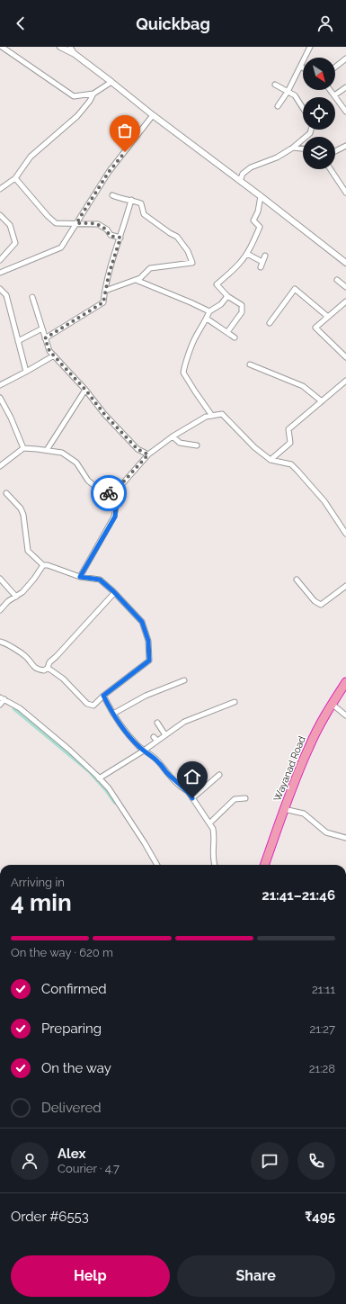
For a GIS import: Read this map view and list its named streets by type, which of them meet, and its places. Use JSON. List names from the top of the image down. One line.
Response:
{"streets":{"highway":["Wayanad Road"]},"north":"bottom right","page":{"header":"Quickbag","heading":["4 min","Arriving in","21:41–21:46"],"panel":["Alex","Courier · 4.7","Order #6553","₹495"],"bar":"On the way · 620 m","list":[["Confirmed","21:11"],["Preparing","21:27"],["On the way","21:28"],"Delivered"],"buttons":["Help","Share"]}}
